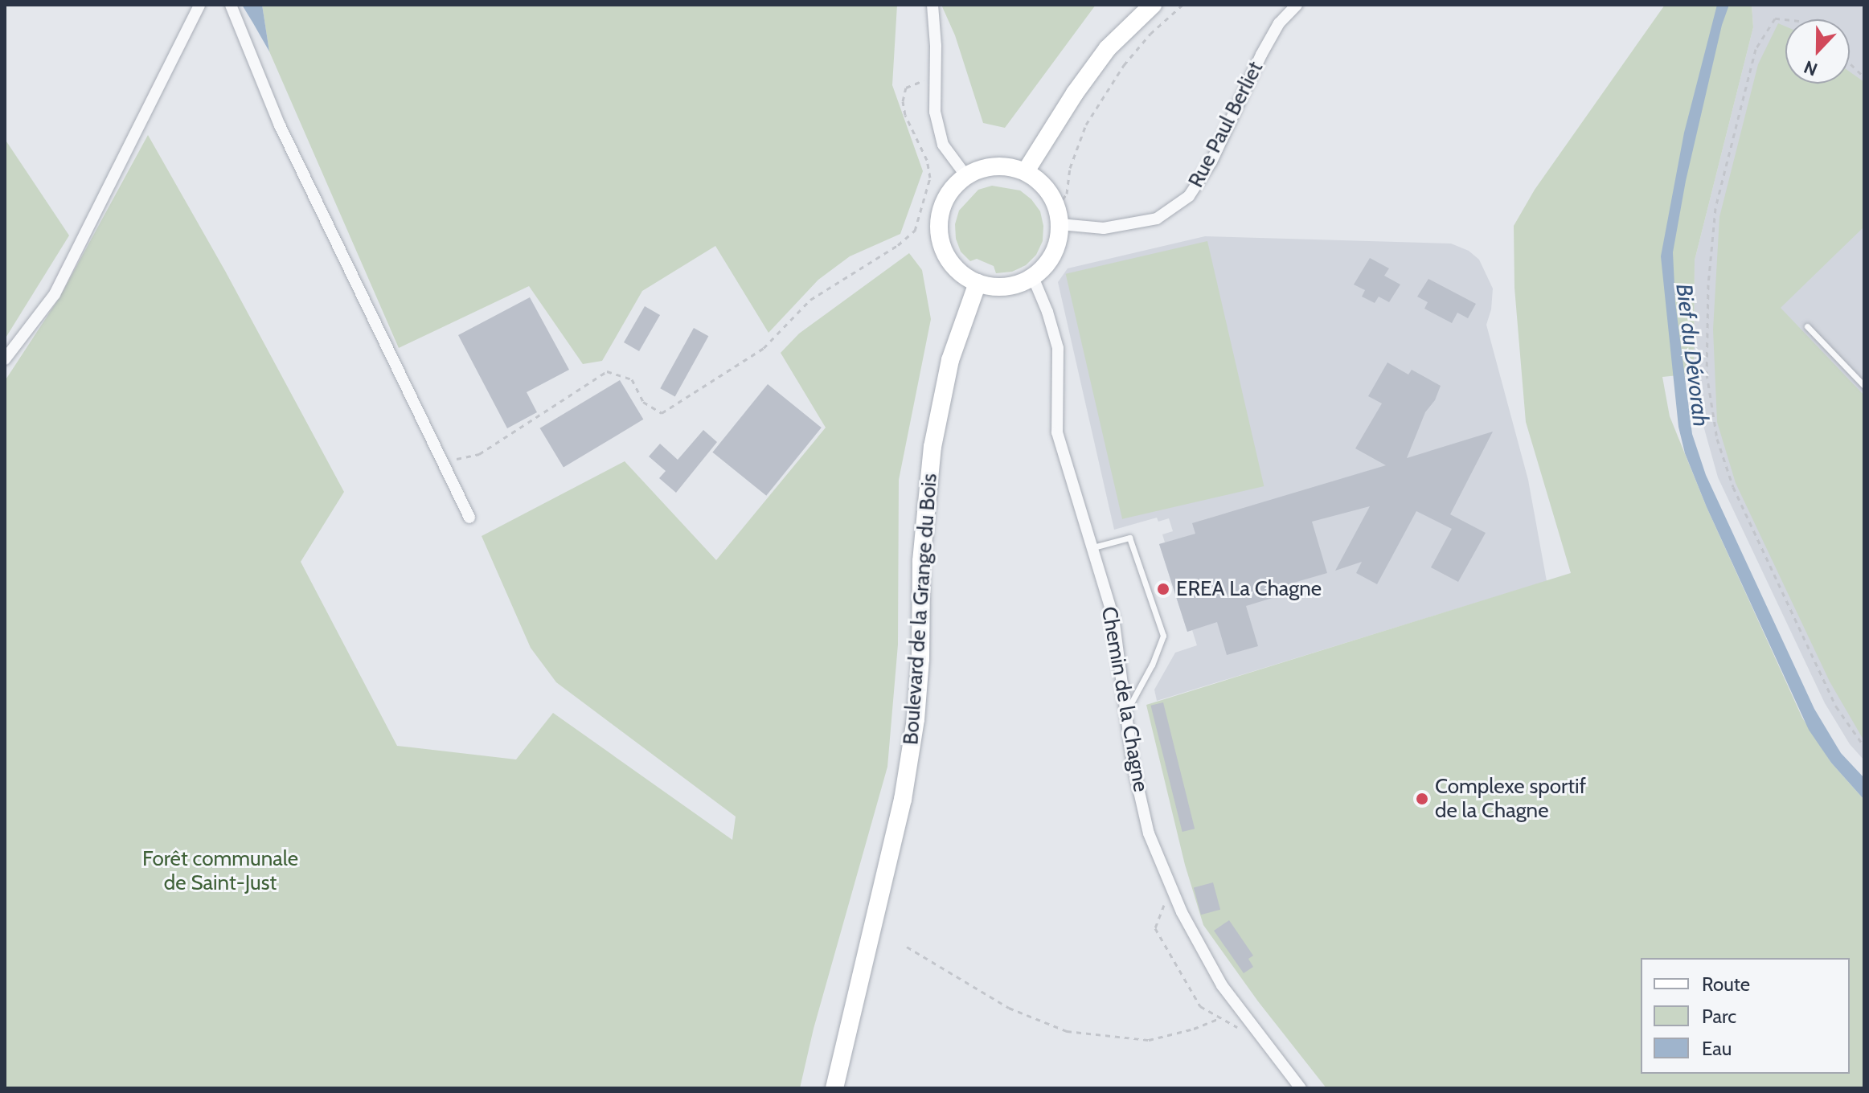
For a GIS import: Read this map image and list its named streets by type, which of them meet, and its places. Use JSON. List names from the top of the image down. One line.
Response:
{"streets":{"main road":["Boulevard de la Grange du Bois"],"street":["Rue Paul Berliet","Chemin de la Chagne"]},"crossings":[["Rue Paul Berliet","Boulevard de la Grange du Bois"],["Rue Paul Berliet","Chemin de la Chagne"],["Boulevard de la Grange du Bois","Chemin de la Chagne"]],"water":["Bief du Dévorah"],"parks":["Forêt communale de Saint-Just"],"places":["EREA La Chagne","Complexe sportif de la Chagne"],"legend":["Route","Parc","Eau"],"north":"bottom"}
